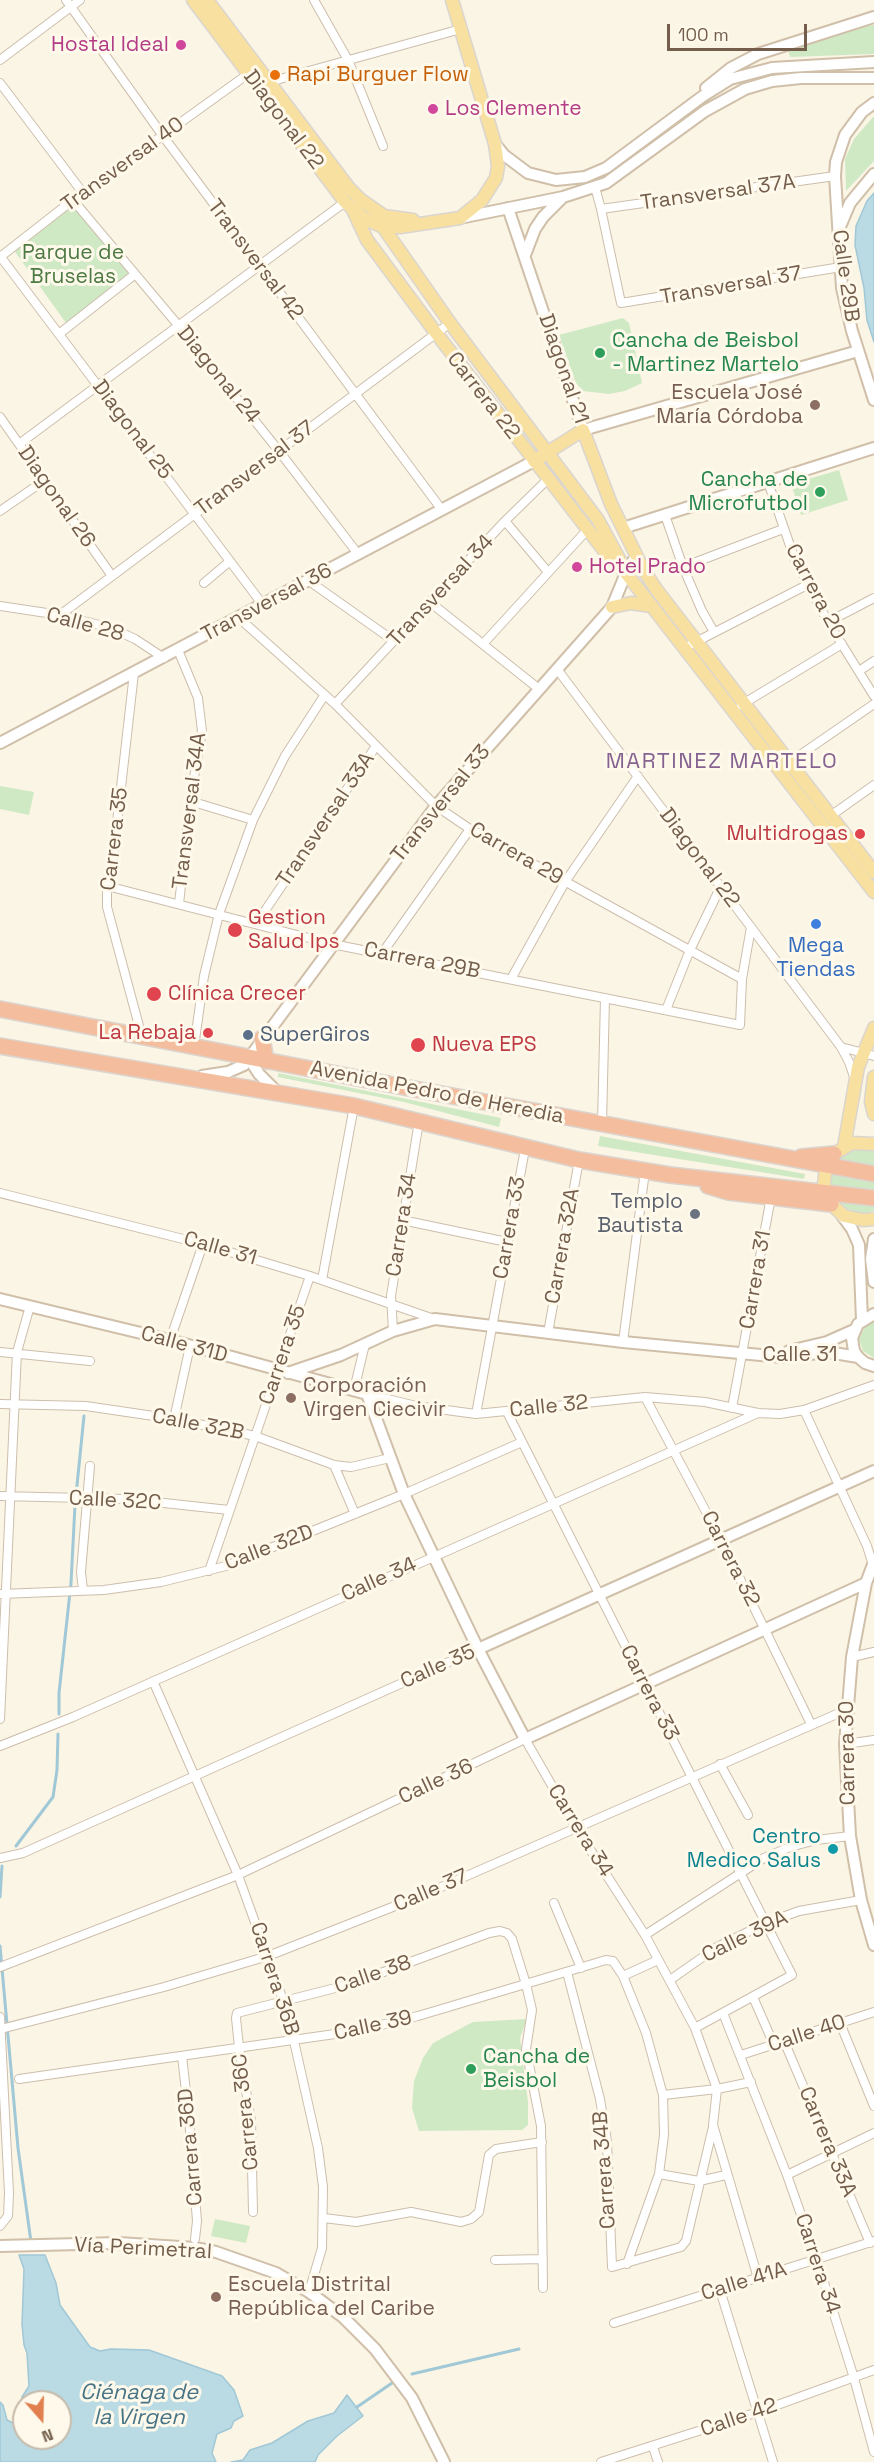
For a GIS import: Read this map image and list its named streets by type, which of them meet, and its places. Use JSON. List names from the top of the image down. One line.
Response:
{"streets":{"highway":["Avenida Pedro de Heredia"],"main road":["Diagonal 22","Diagonal 21","Carrera 22"],"street":["Transversal 40","Transversal 37A","Transversal 42","Calle 29B","Transversal 37","Diagonal 24","Diagonal 25","Diagonal 26","Transversal 34","Carrera 20","Transversal 36","Calle 28","Transversal 33","Transversal 34A","Transversal 33A","Carrera 35","Carrera 29","Carrera 29B","Carrera 34","Carrera 33","Carrera 32A","Calle 31","Carrera 31","Calle 31D","Calle 32","Calle 32B","Calle 32C","Calle 32D","Carrera 32","Calle 34","Calle 35","Carrera 30","Calle 36","Calle 37","Calle 39A","Calle 38","Carrera 36B","Calle 39","Calle 40","Carrera 36C","Carrera 33A","Carrera 36D","Carrera 34B","Vía Perimetral","Calle 41A","Calle 42"]},"crossings":[["Diagonal 22","Transversal 40"],["Diagonal 22","Carrera 22"],["Diagonal 22","Transversal 33"],["Transversal 40","Transversal 42"],["Transversal 40","Diagonal 24"],["Transversal 40","Diagonal 25"],["Transversal 37A","Calle 29B"],["Transversal 37A","Transversal 37"],["Transversal 42","Transversal 37"],["Transversal 42","Transversal 36"],["Calle 29B","Transversal 37"],["Transversal 37","Diagonal 24"],["Transversal 37","Carrera 22"],["Transversal 37","Diagonal 25"],["Transversal 37","Diagonal 26"],["Transversal 37","Calle 28"],["Diagonal 21","Carrera 22"],["Diagonal 24","Transversal 36"],["Carrera 22","Transversal 34"],["Carrera 22","Transversal 36"],["Carrera 22","Transversal 33"],["Diagonal 25","Transversal 36"],["Transversal 34","Carrera 29"],["Transversal 36","Calle 28"],["Transversal 36","Transversal 34A"],["Transversal 36","Carrera 35"],["Transversal 36","Carrera 29"],["Transversal 33","Carrera 29"],["Transversal 33","Carrera 29B"],["Transversal 33","Avenida Pedro de Heredia"],["Transversal 34A","Carrera 29B"],["Transversal 33A","Carrera 29"],["Transversal 33A","Carrera 29B"],["Carrera 35","Carrera 29B"],["Carrera 35","Avenida Pedro de Heredia"],["Carrera 35","Calle 31"],["Carrera 35","Calle 31D"],["Carrera 35","Calle 32B"],["Carrera 35","Calle 32C"],["Carrera 35","Calle 32D"],["Carrera 29","Carrera 29B"],["Avenida Pedro de Heredia","Carrera 34"],["Avenida Pedro de Heredia","Carrera 33"],["Avenida Pedro de Heredia","Carrera 32A"],["Carrera 34","Calle 31"],["Carrera 34","Calle 31D"],["Carrera 34","Calle 32"],["Carrera 34","Calle 32B"],["Carrera 34","Calle 32D"],["Carrera 34","Calle 34"],["Carrera 34","Calle 35"],["Carrera 34","Calle 36"],["Carrera 34","Calle 37"],["Carrera 34","Calle 39A"],["Carrera 34","Calle 40"],["Carrera 34","Calle 41A"],["Carrera 34","Calle 42"],["Carrera 33","Calle 31"],["Carrera 33","Calle 32"],["Carrera 33","Calle 32D"],["Carrera 33","Calle 34"],["Carrera 33","Calle 35"],["Carrera 33","Calle 36"],["Carrera 33","Calle 37"],["Carrera 33","Calle 39A"],["Carrera 32A","Calle 31"],["Calle 31","Carrera 31"],["Calle 31","Calle 31D"],["Carrera 31","Calle 32"],["Calle 31D","Calle 32"],["Calle 32","Carrera 32"],["Carrera 32","Calle 34"],["Carrera 32","Calle 35"],["Carrera 32","Calle 36"],["Carrera 32","Calle 37"],["Calle 34","Carrera 36B"],["Calle 35","Carrera 36B"],["Carrera 30","Calle 36"],["Carrera 30","Calle 37"],["Carrera 30","Calle 39A"],["Calle 36","Carrera 36B"],["Calle 37","Carrera 36B"],["Calle 38","Carrera 36B"],["Calle 38","Calle 39"],["Calle 38","Carrera 36C"],["Carrera 36B","Calle 39"],["Carrera 36B","Vía Perimetral"],["Calle 39","Carrera 36C"],["Calle 39","Carrera 36D"],["Calle 39","Carrera 34B"],["Calle 40","Carrera 33A"],["Carrera 33A","Calle 41A"]],"districts":["MARTINEZ MARTELO"],"water":["Ciénaga de la Virgen"],"parks":["Parque de Bruselas"],"places":["Hostal Ideal","Rapi Burguer Flow","Los Clemente","Cancha de Beisbol - Martinez Martelo","Escuela José María Córdoba","Cancha de Microfutbol","Hotel Prado","Multidrogas","Mega Tiendas","Gestion Salud Ips","Clínica Crecer","La Rebaja","SuperGiros","Nueva EPS","Templo Bautista","Corporación Virgen Ciecivir","Centro Medico Salus","Cancha de Beisbol","Escuela Distrital República del Caribe"],"scale_bar":"100 m","north":"bottom"}
